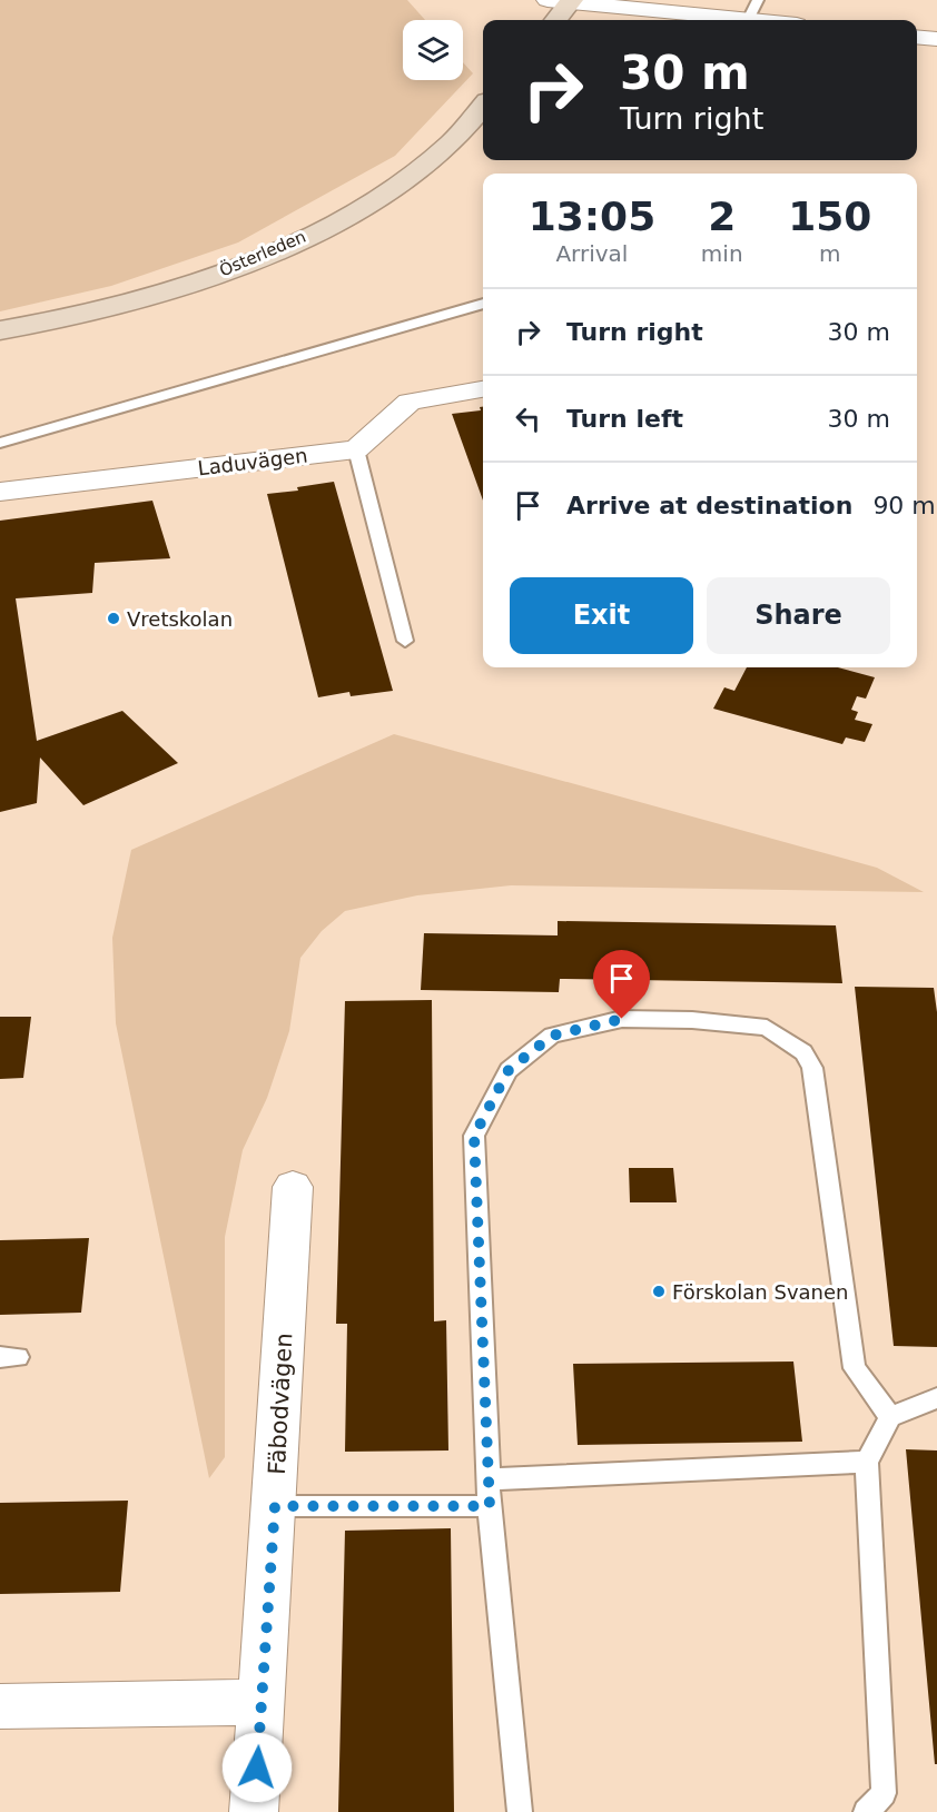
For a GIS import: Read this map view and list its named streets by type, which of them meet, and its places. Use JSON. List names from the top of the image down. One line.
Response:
{"streets":{"street":["Österleden","Laduvägen","Fäbodvägen"]},"places":["Vretskolan","Förskolan Svanen"],"page":{"turn":["30 m","Turn right"],"eta":["13:05","Arrival","2","min","150","m"],"list":[{"name":"Turn right","value":"30 m"},{"name":"Turn left","value":"30 m"},{"name":"Arrive at destination","value":"90 m"}],"buttons":["Exit","Share"]}}
